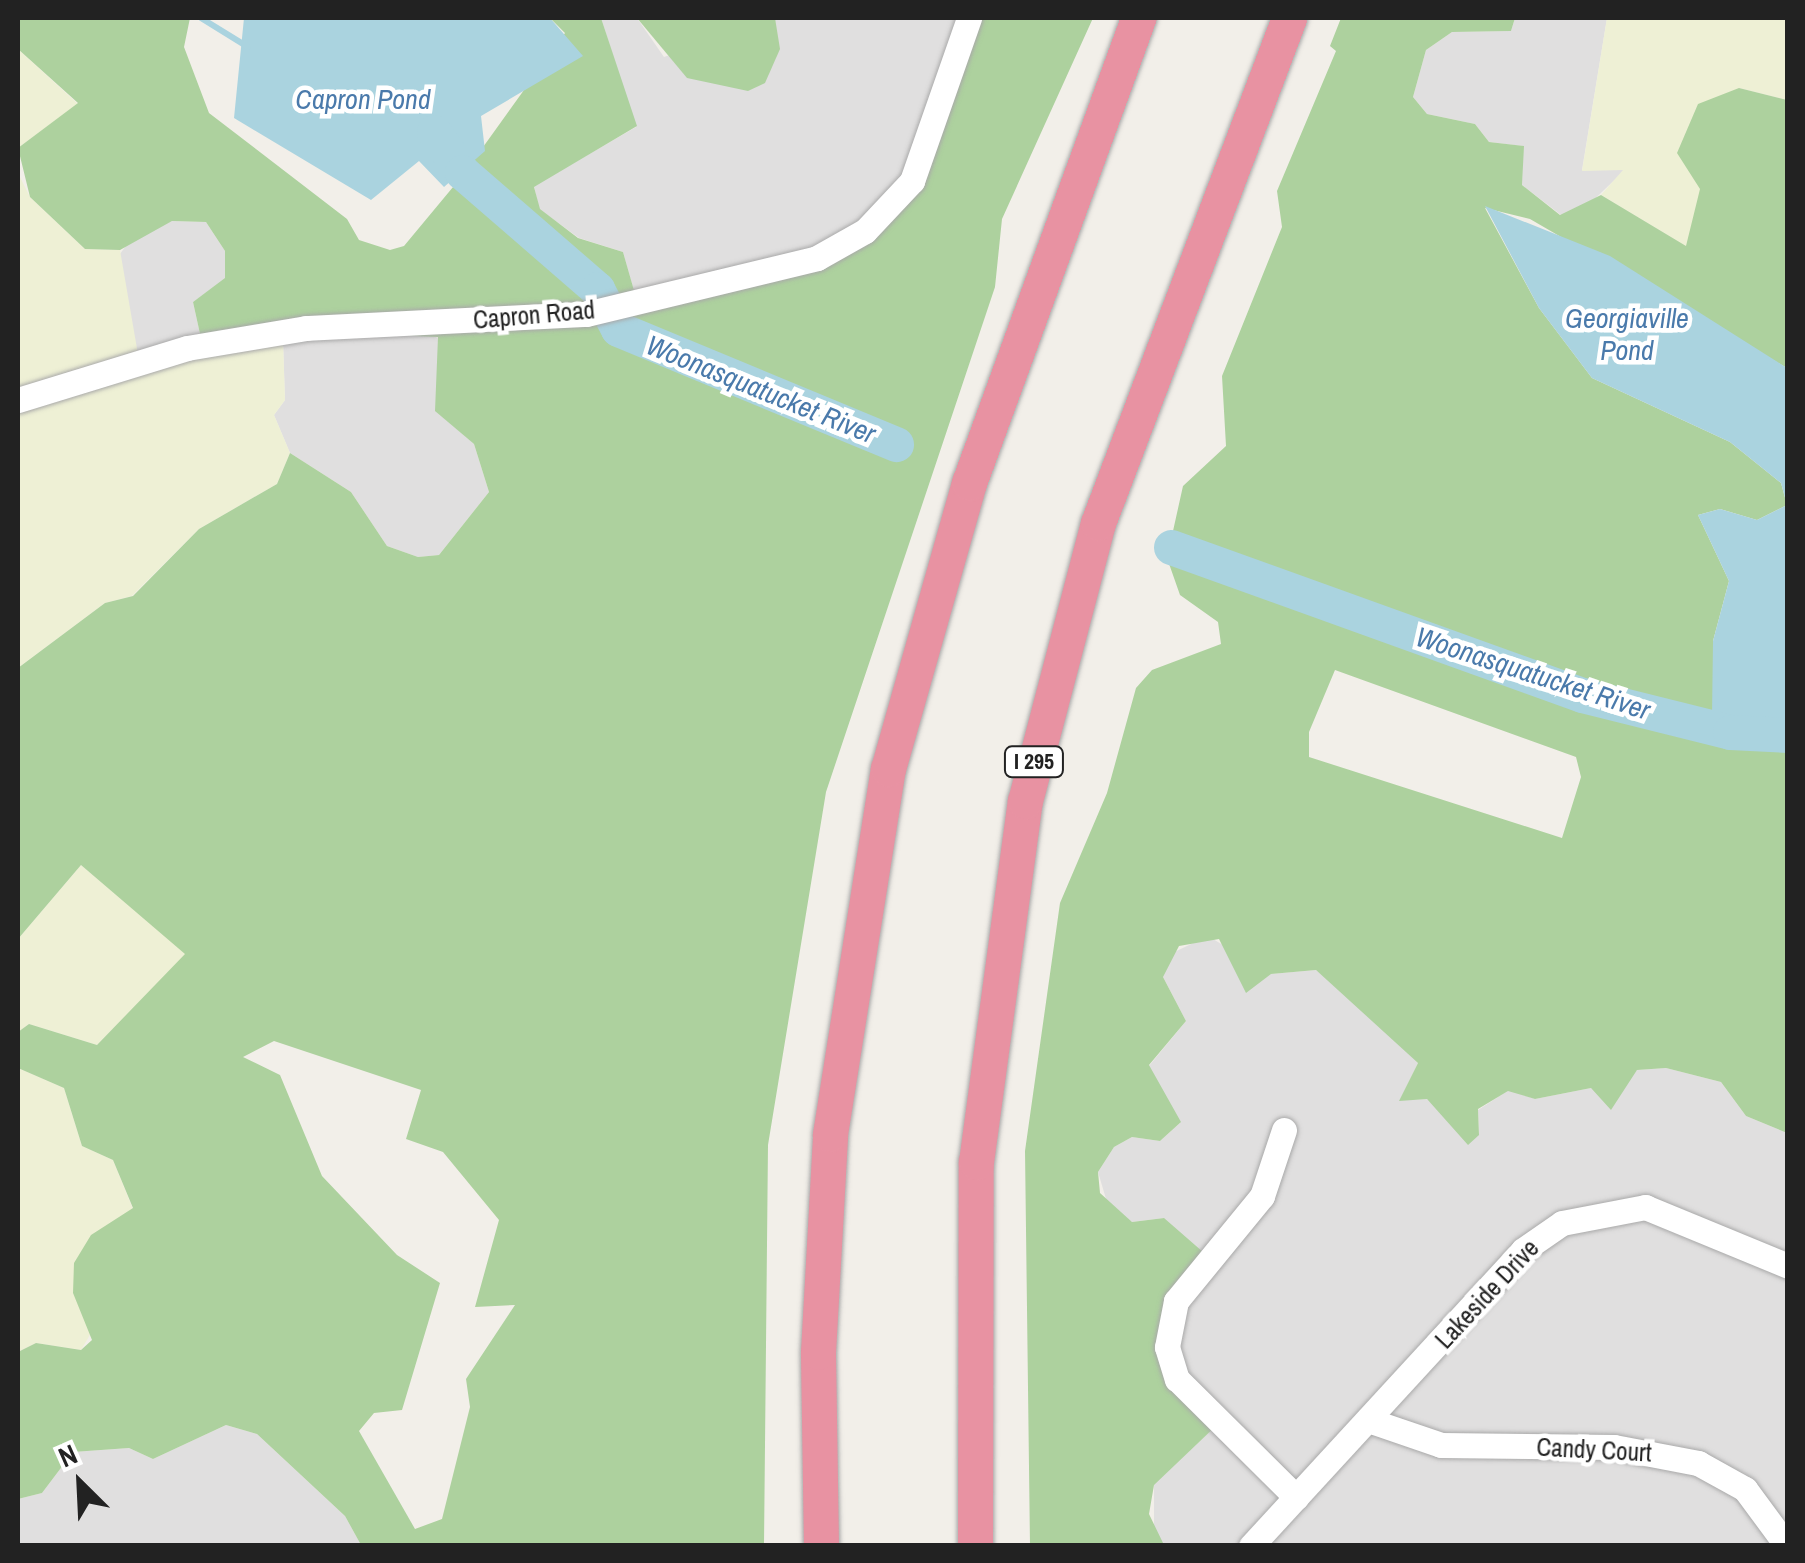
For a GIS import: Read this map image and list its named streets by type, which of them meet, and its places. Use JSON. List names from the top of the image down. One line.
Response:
{"streets":{"highway":["I 295"],"street":["Capron Road","Lakeside Drive","Candy Court"]},"crossings":[["Lakeside Drive","Candy Court"]],"water":["Capron Pond","Georgiaville Pond","Woonasquatucket River"],"north":"top left"}
